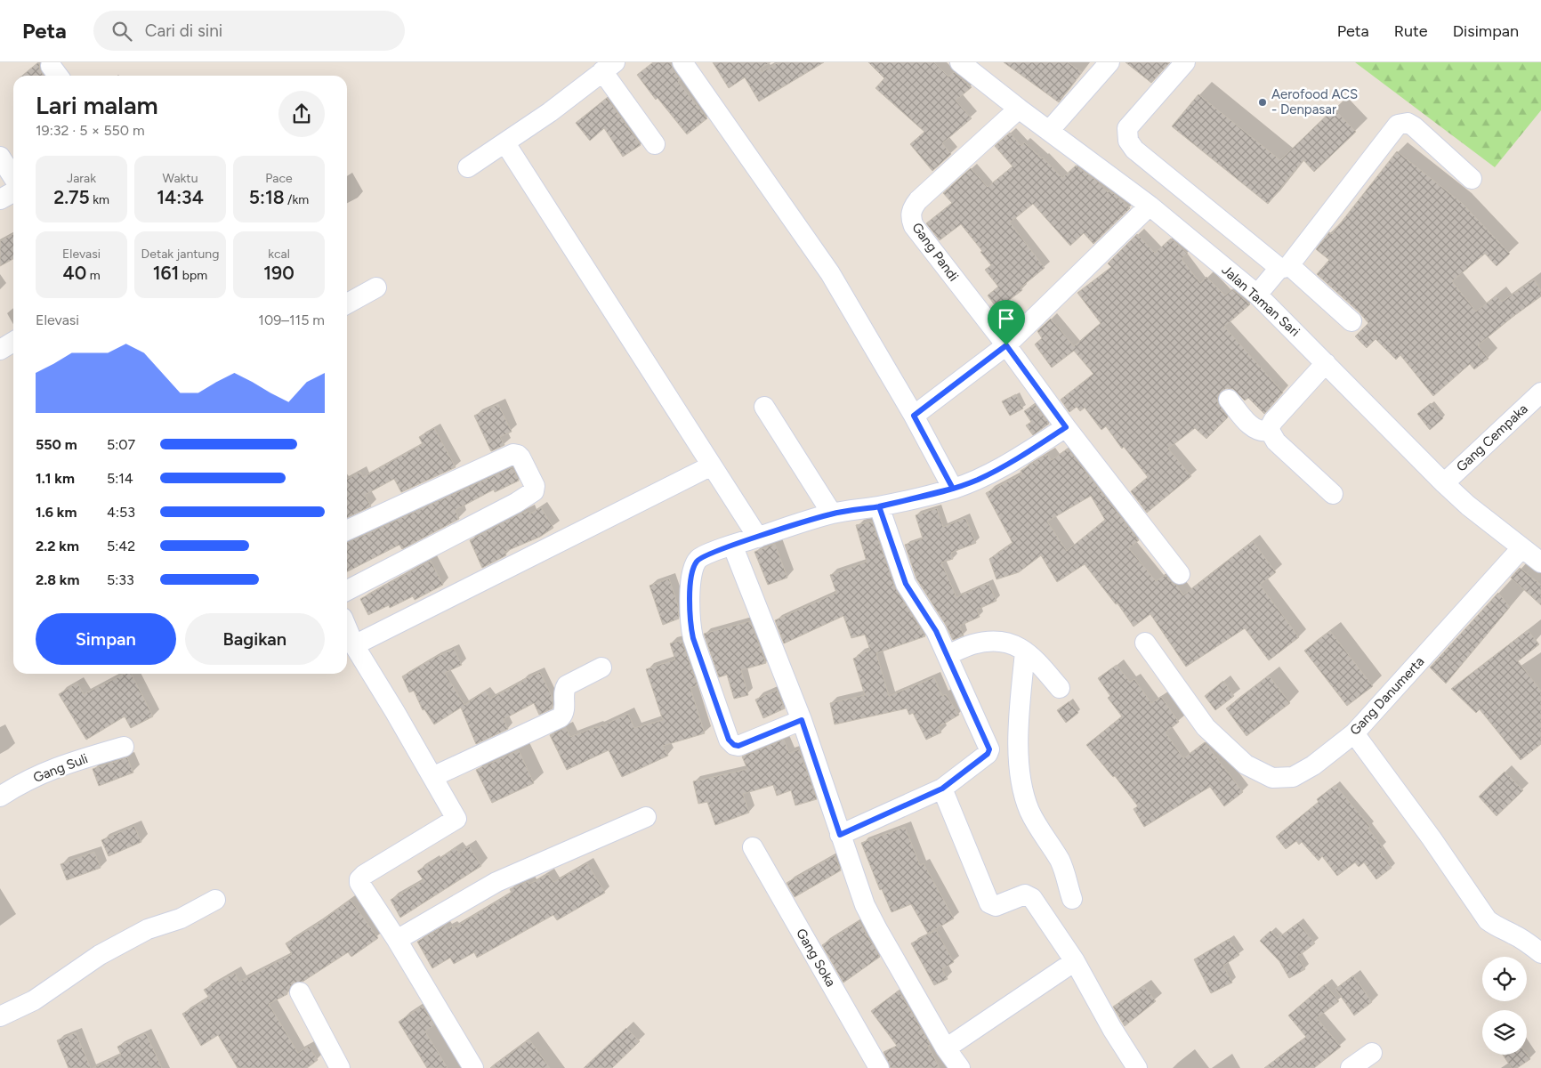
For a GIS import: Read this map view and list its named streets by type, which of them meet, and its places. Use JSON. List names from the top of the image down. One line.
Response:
{"streets":{"street":["Gang Pandi","Jalan Taman Sari","Gang Cempaka","Gang Danumerta","Gang Suli","Gang Soka"]},"crossings":[["Gang Pandi","Jalan Taman Sari"],["Jalan Taman Sari","Gang Cempaka"],["Jalan Taman Sari","Gang Danumerta"]],"places":["Aerofood ACS - Denpasar"],"page":{"header":"Peta","search":"Cari di sini","nav":["Peta","Rute","Disimpan"],"heading":["Lari malam","19:32 · 5 × 550 m"],"stats":[["Jarak","2.75 km"],["Waktu","14:34"],["Pace","5:18 /km"],["Elevasi","40 m"],["Detak jantung","161 bpm"],["kcal","190"]],"chart":["Elevasi","109–115 m"],"list":[{"name":"550 m","note":"5:07"},{"name":"1.1 km","note":"5:14"},{"name":"1.6 km","note":"4:53"},{"name":"2.2 km","note":"5:42"},{"name":"2.8 km","note":"5:33"}],"buttons":["Simpan","Bagikan"]}}
